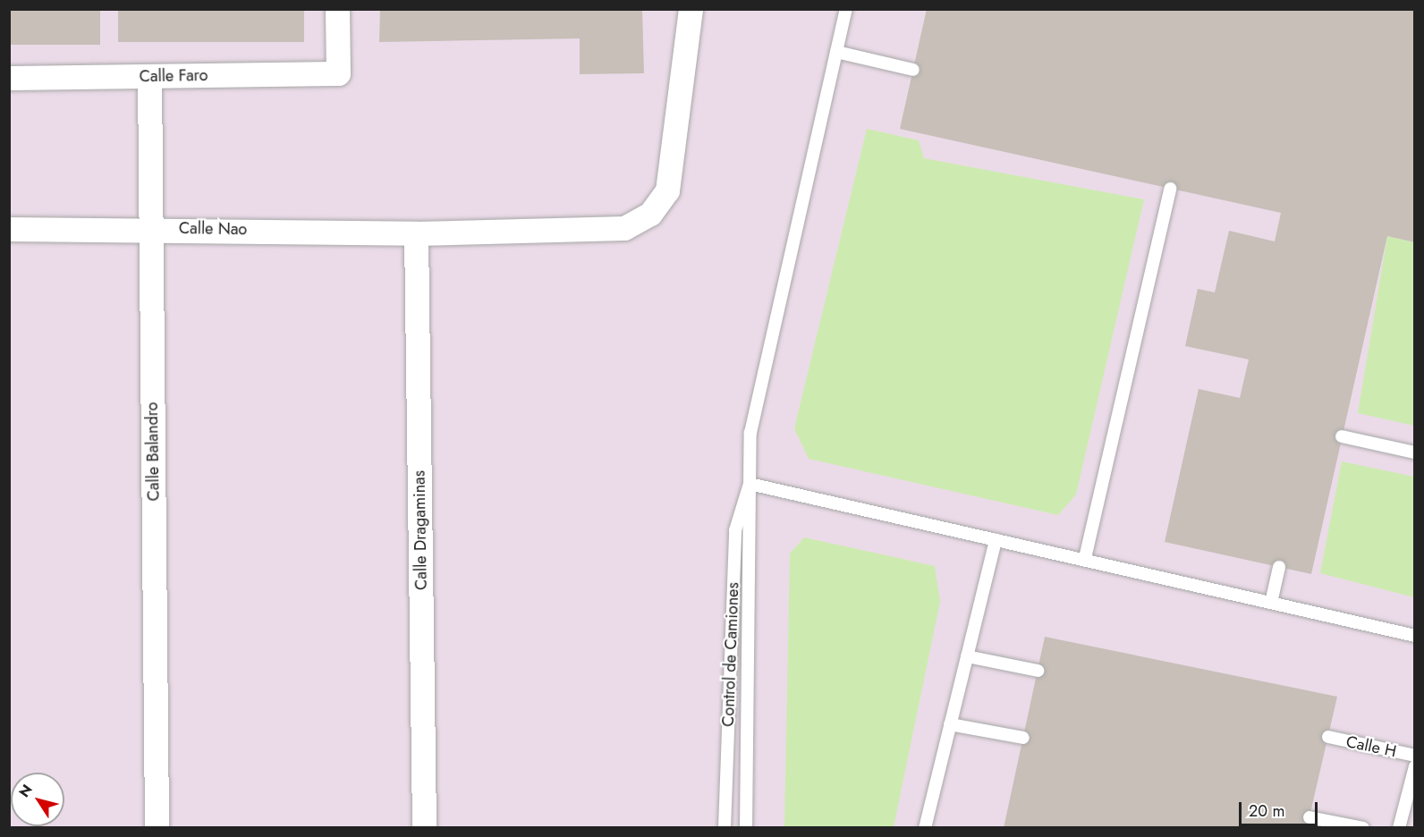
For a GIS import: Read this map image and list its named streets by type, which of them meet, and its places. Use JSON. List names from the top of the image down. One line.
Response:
{"streets":{"street":["Calle Faro","Calle Nao","Calle Balandro","Calle Dragaminas"],"lane":["Control de Camiones","Calle H"]},"crossings":[["Calle Faro","Calle Balandro"],["Calle Nao","Calle Balandro"],["Calle Nao","Calle Dragaminas"]],"scale_bar":"20 m","north":"top left"}
